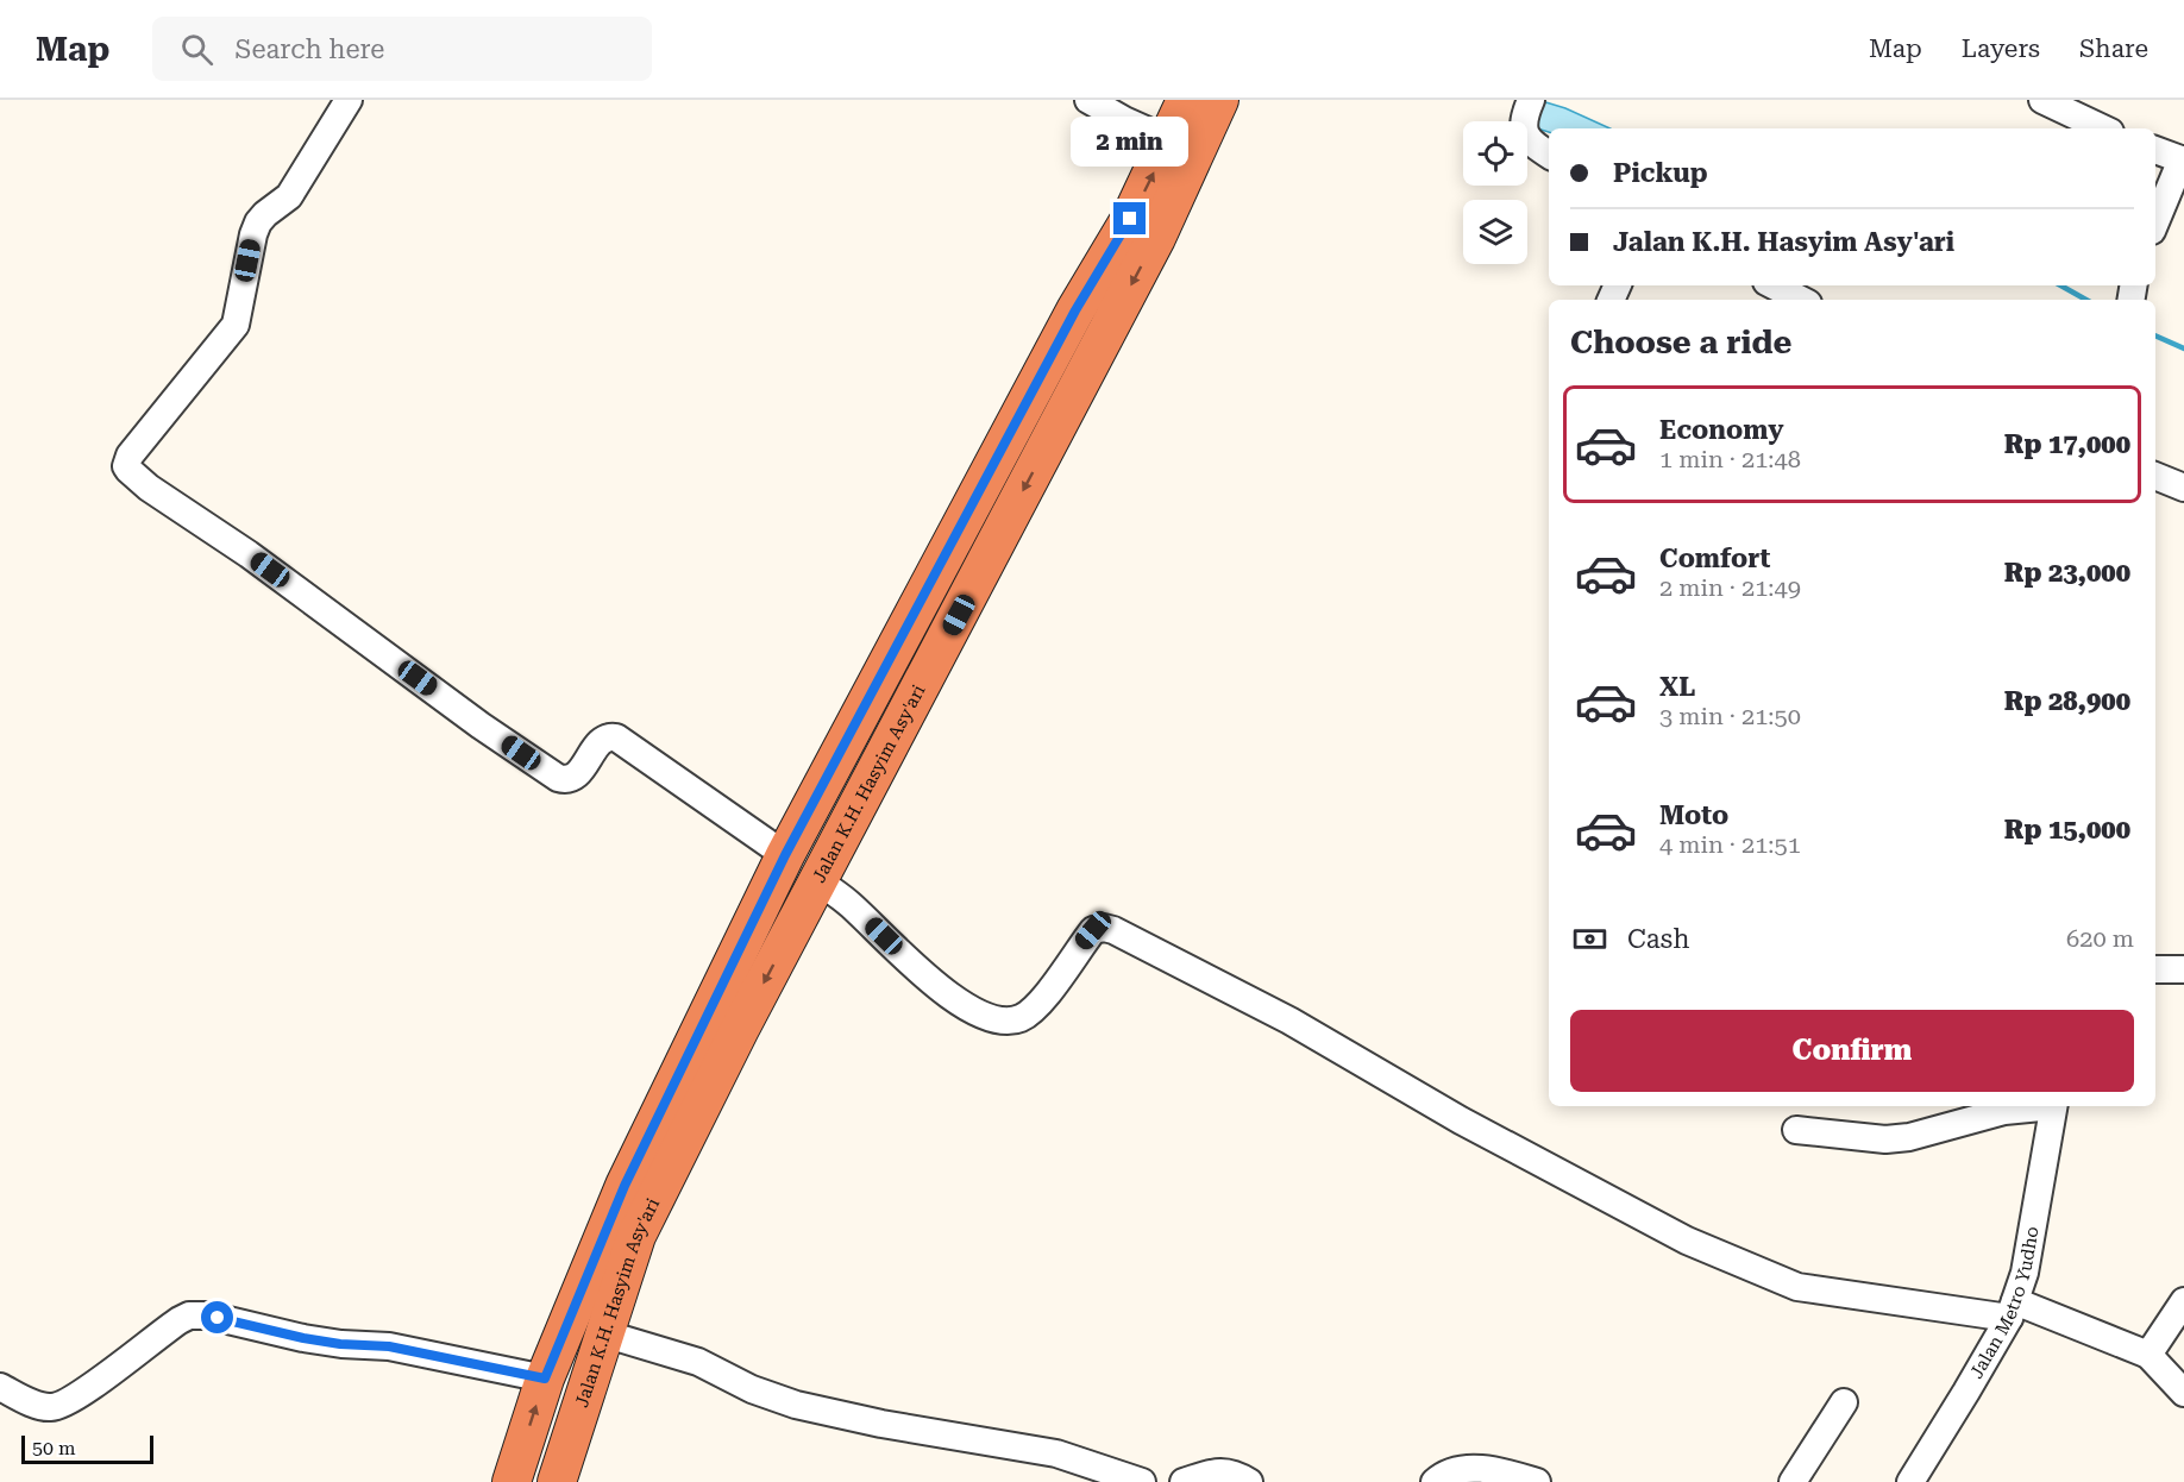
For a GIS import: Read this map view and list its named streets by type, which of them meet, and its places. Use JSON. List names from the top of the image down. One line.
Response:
{"streets":{"highway":["Jalan K.H. Hasyim Asy'ari"],"street":["Jalan Metro Yudho"]},"scale_bar":"50 m","page":{"header":"Map","search":"Search here","nav":["Map","Layers","Share"],"bubble":"2 min","banner":["Pickup","Jalan K.H. Hasyim Asy'ari"],"heading":"Choose a ride","list":[{"name":"Economy","note":"1 min · 21:48","value":"Rp 17,000"},{"name":"Comfort","note":"2 min · 21:49","value":"Rp 23,000"},{"name":"XL","note":"3 min · 21:50","value":"Rp 28,900"},{"name":"Moto","note":"4 min · 21:51","value":"Rp 15,000"}],"pay":["Cash","620 m"],"buttons":"Confirm","scale":"50 m"}}
